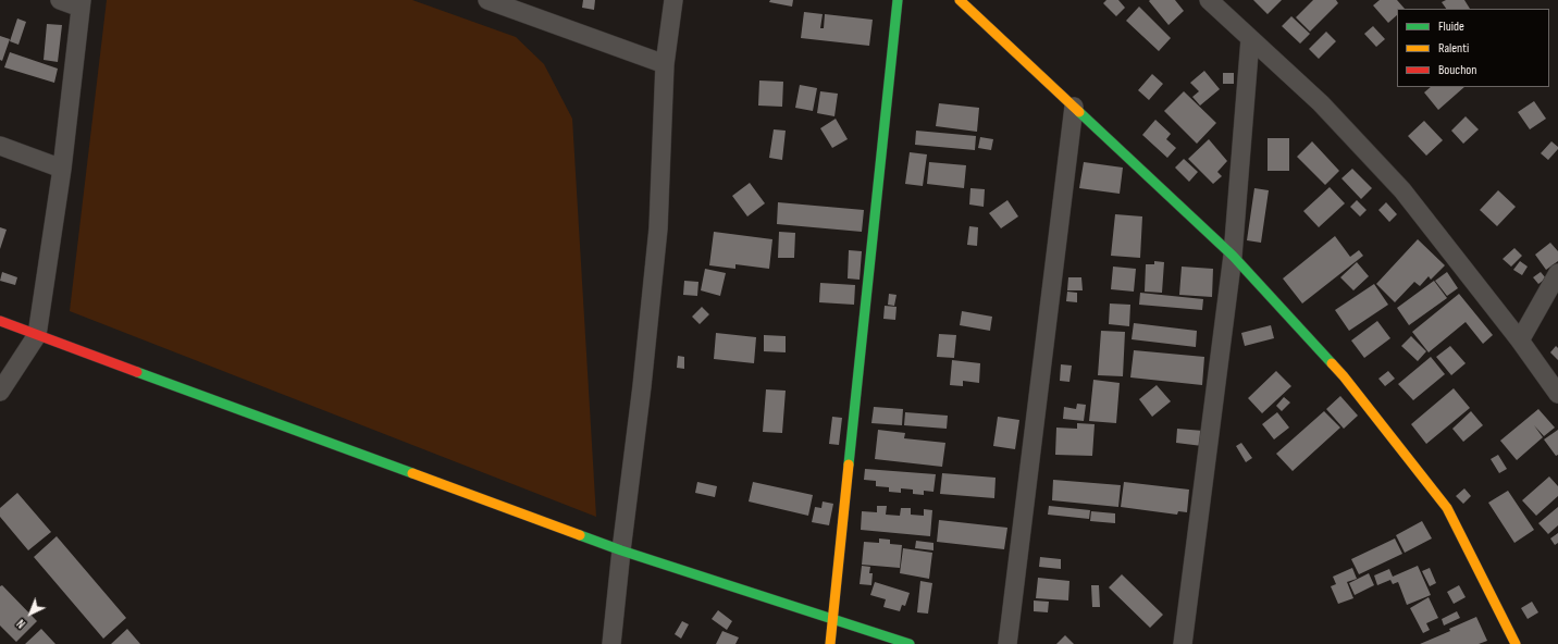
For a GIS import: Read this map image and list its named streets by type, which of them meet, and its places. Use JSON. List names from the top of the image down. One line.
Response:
{"legend":["Fluide","Ralenti","Bouchon"],"north":"bottom left"}
